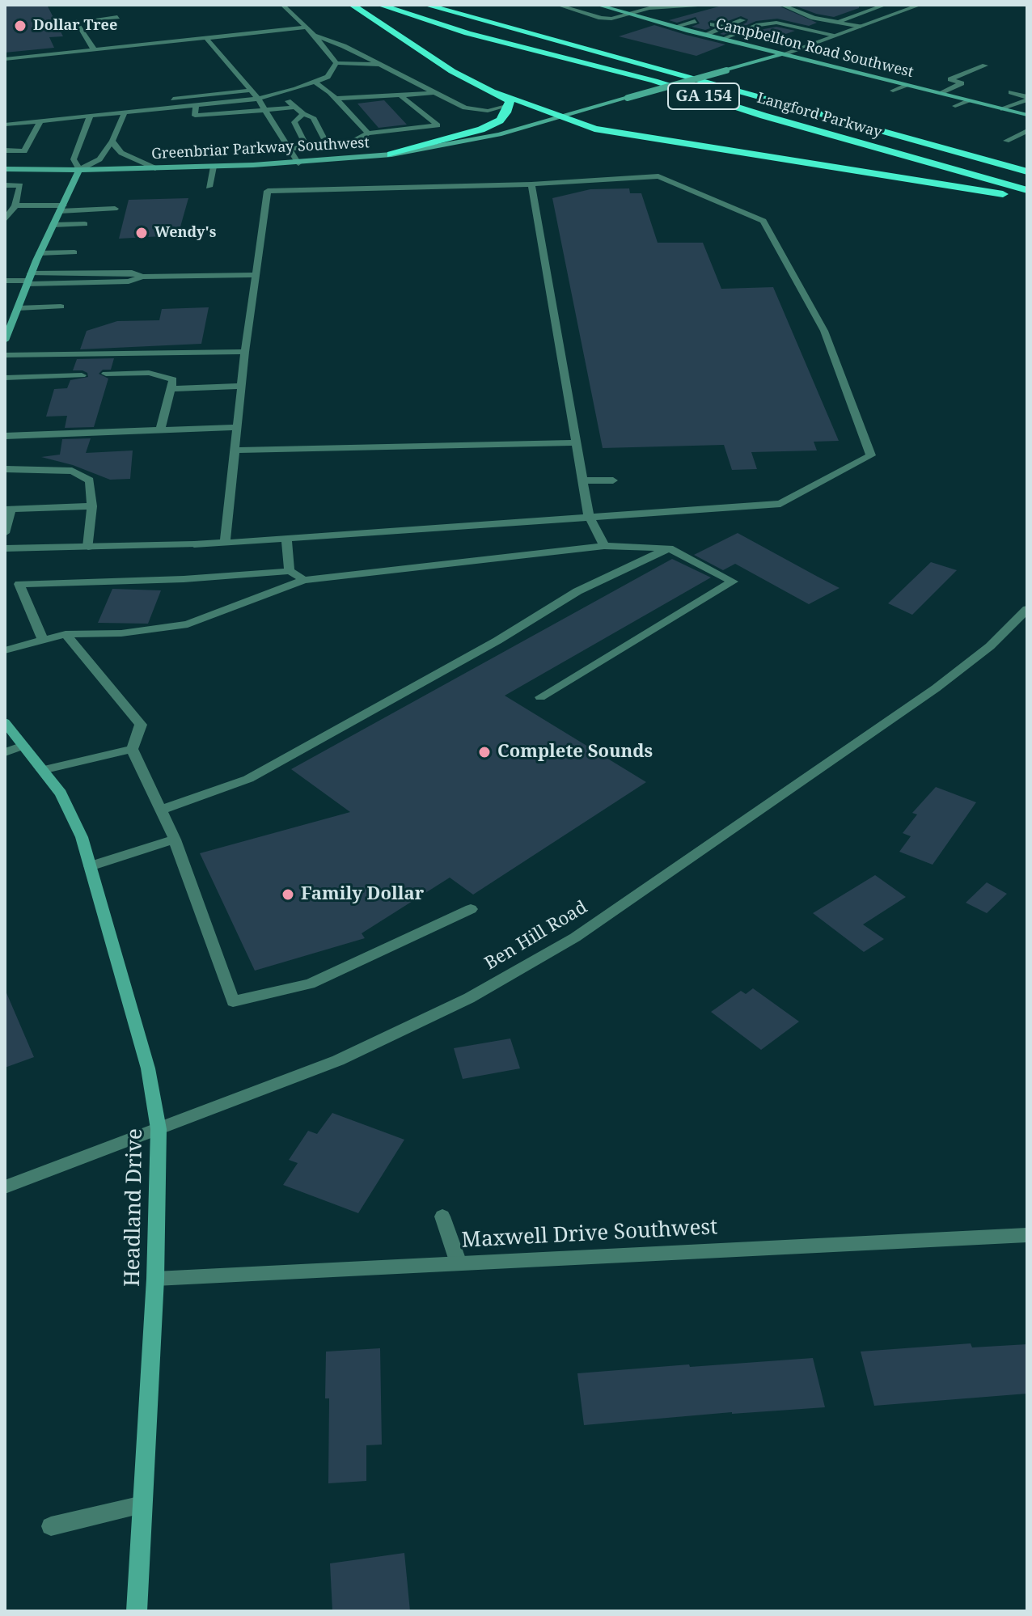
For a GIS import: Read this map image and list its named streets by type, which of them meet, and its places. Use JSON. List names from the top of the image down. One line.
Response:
{"streets":{"highway":["GA 154","Langford Parkway"],"main road":["Campbellton Road Southwest","Greenbriar Parkway Southwest","Headland Drive"],"street":["Ben Hill Road","Maxwell Drive Southwest"]},"crossings":[["Campbellton Road Southwest","Greenbriar Parkway Southwest"],["Ben Hill Road","Headland Drive"],["Headland Drive","Maxwell Drive Southwest"]],"places":["Dollar Tree","Wendy's","Complete Sounds","Family Dollar"]}
